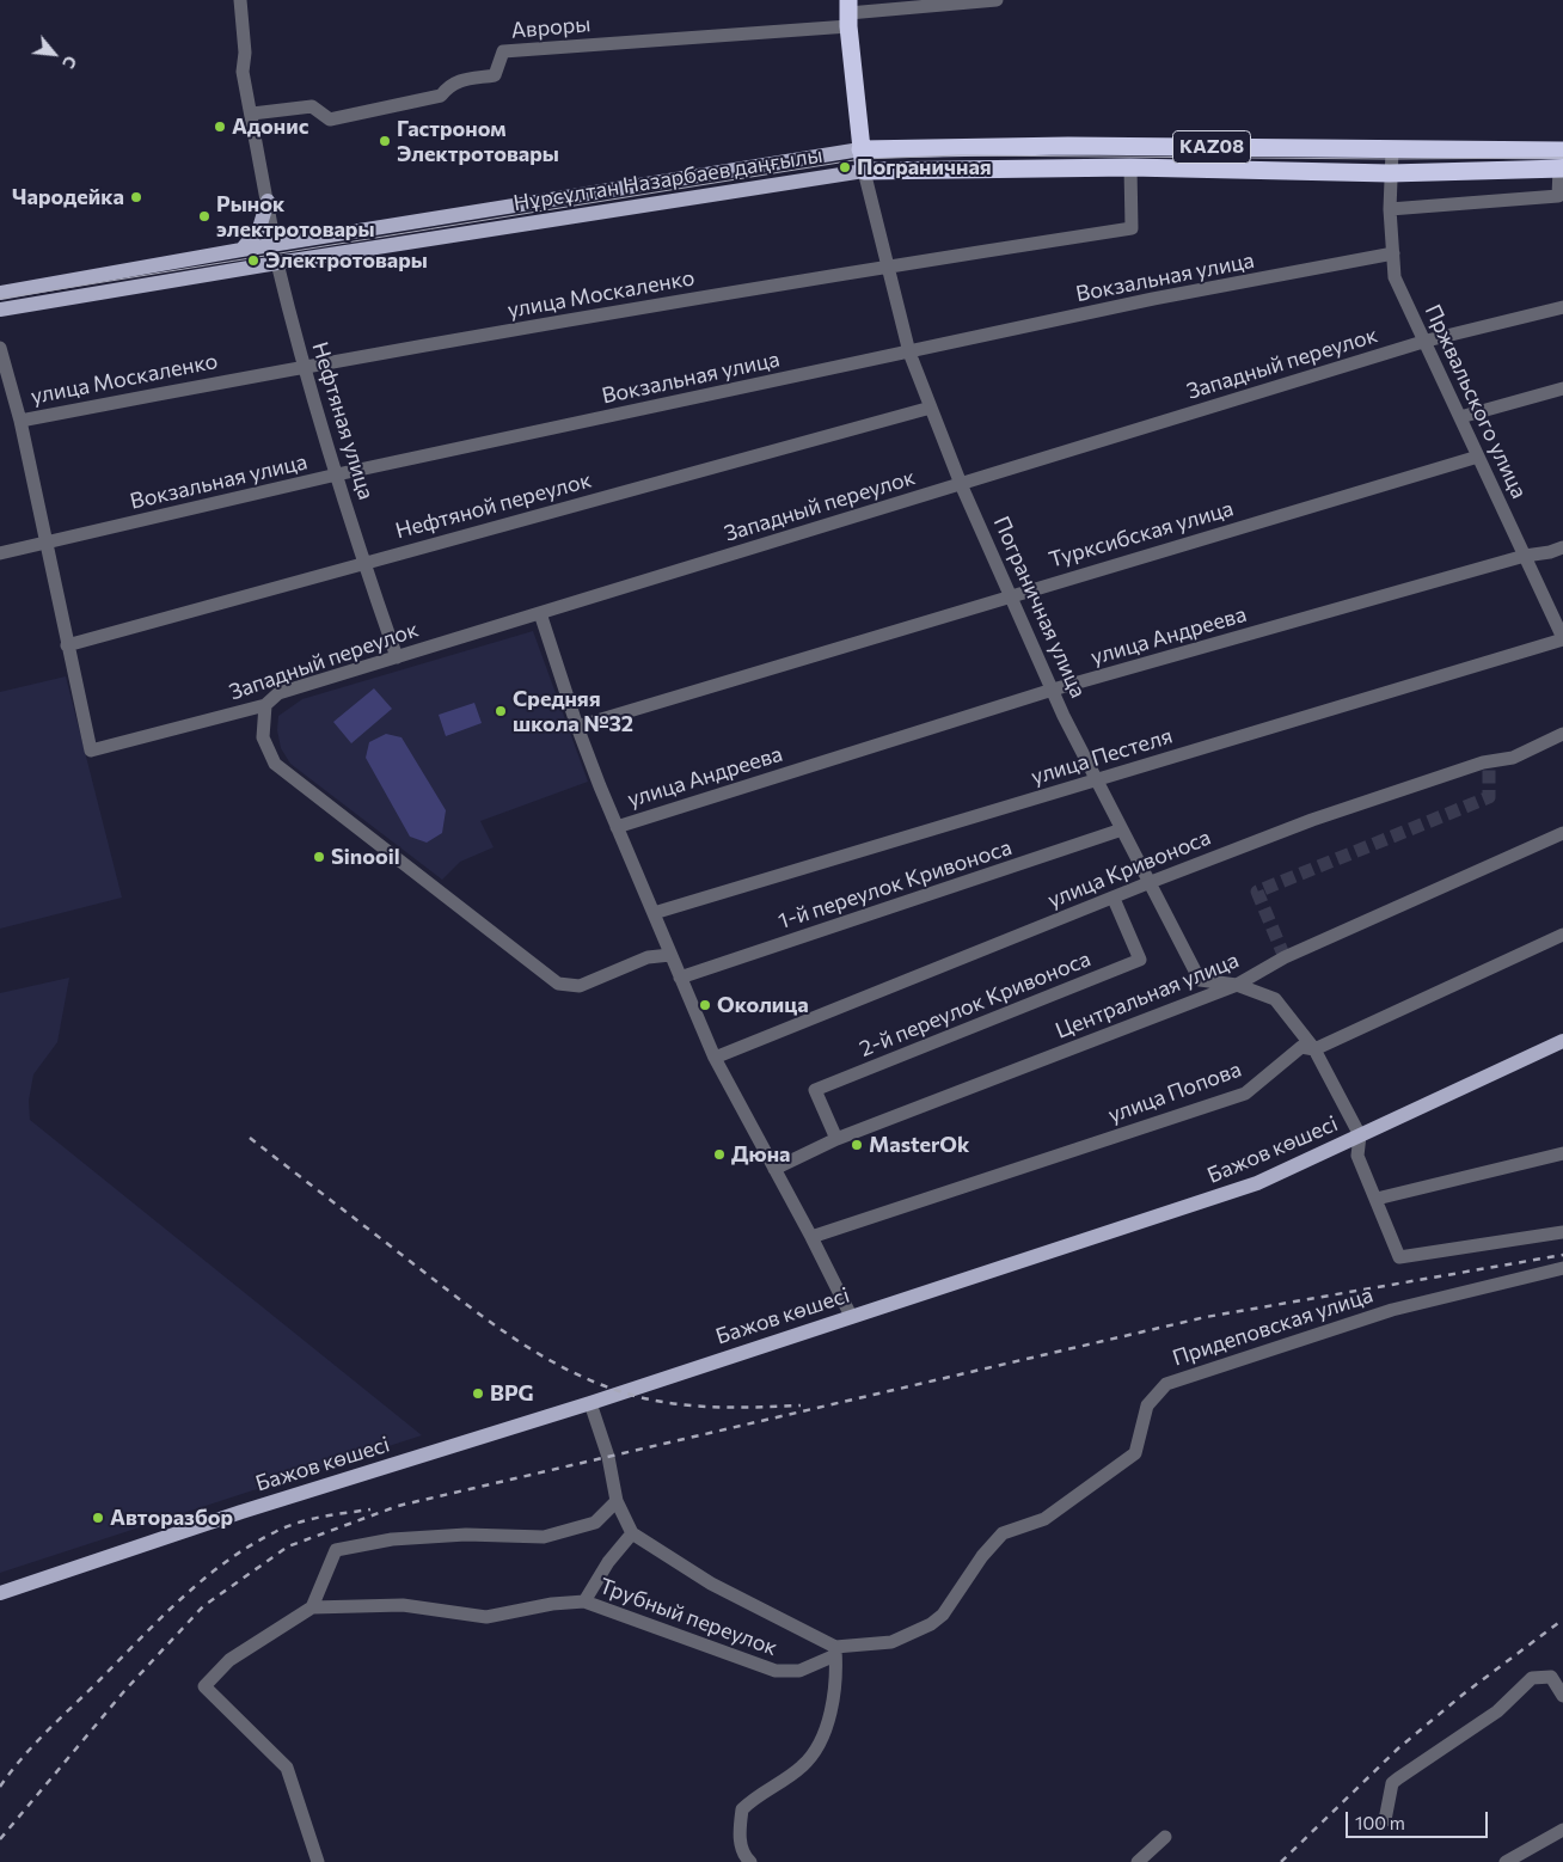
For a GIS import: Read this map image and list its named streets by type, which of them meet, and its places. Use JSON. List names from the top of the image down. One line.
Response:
{"streets":{"highway":["KAZ08","Нұрсұлтан Назарбаев даңғылы","Пограничная улица"],"main road":["Бажов көшесі"],"street":["Авроры","Вокзальная улица","улица Москаленко","Западный переулок","Пржвальского улица","Нефтяная улица","Нефтяной переулок","Турксибская улица","улица Андреева","улица Пестеля","улица Кривоноса","1-й переулок Кривоноса","Центральная улица","2-й переулок Кривоноса","улица Попова","Придеповская улица","Трубный переулок"]},"crossings":[["Авроры","Пограничная улица"],["Нұрсұлтан Назарбаев даңғылы","улица Москаленко"],["Нұрсұлтан Назарбаев даңғылы","Пржвальского улица"],["Нұрсұлтан Назарбаев даңғылы","Нефтяная улица"],["Нұрсұлтан Назарбаев даңғылы","Пограничная улица"],["Вокзальная улица","Пржвальского улица"],["Вокзальная улица","Нефтяная улица"],["Вокзальная улица","Пограничная улица"],["улица Москаленко","Нефтяная улица"],["улица Москаленко","Пограничная улица"],["Западный переулок","Пржвальского улица"],["Западный переулок","Нефтяная улица"],["Западный переулок","Нефтяной переулок"],["Западный переулок","Пограничная улица"],["Пржвальского улица","Турксибская улица"],["Пржвальского улица","улица Андреева"],["Пржвальского улица","улица Пестеля"],["Нефтяная улица","Нефтяной переулок"],["Нефтяной переулок","Пограничная улица"],["Турксибская улица","Пограничная улица"],["Пограничная улица","улица Андреева"],["Пограничная улица","улица Пестеля"],["Пограничная улица","улица Кривоноса"],["Пограничная улица","1-й переулок Кривоноса"],["Пограничная улица","Центральная улица"],["Пограничная улица","улица Попова"],["Пограничная улица","Бажов көшесі"],["улица Кривоноса","2-й переулок Кривоноса"],["Центральная улица","2-й переулок Кривоноса"],["Придеповская улица","Трубный переулок"]],"places":["Адонис","Гастроном Электротовары","Пограничная","Чародейка","Рынок электротовары","Электротовары","Средняя школа №32","Sinooil","Околица","MasterOk","Дюна","BPG","Авторазбор"],"scale_bar":"100 m","north":"bottom right"}
